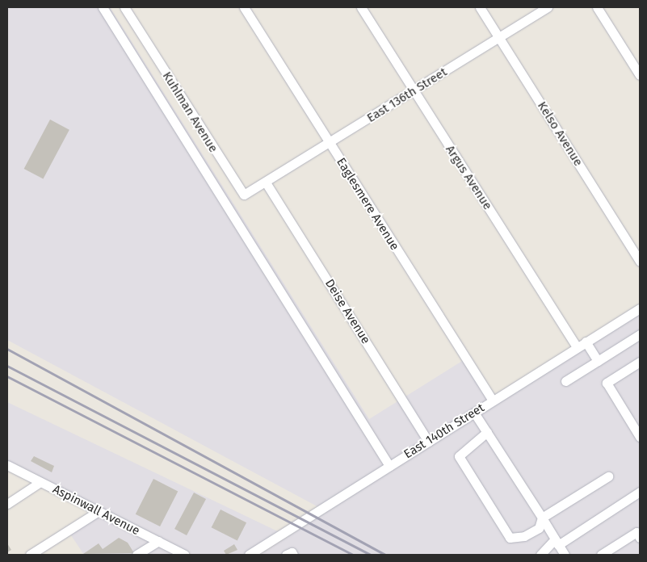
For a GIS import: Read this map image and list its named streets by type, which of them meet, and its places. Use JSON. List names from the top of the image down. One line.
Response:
{"streets":{"street":["East 136th Street","Kuhlman Avenue","Kelso Avenue","Argus Avenue","Eaglesmere Avenue","Deise Avenue","East 140th Street","Aspinwall Avenue"]},"crossings":[["East 136th Street","Kuhlman Avenue"],["East 136th Street","Kelso Avenue"],["East 136th Street","Argus Avenue"],["East 136th Street","Eaglesmere Avenue"],["East 136th Street","Deise Avenue"],["Kuhlman Avenue","Deise Avenue"],["Argus Avenue","East 140th Street"],["Eaglesmere Avenue","East 140th Street"],["Deise Avenue","East 140th Street"]]}
